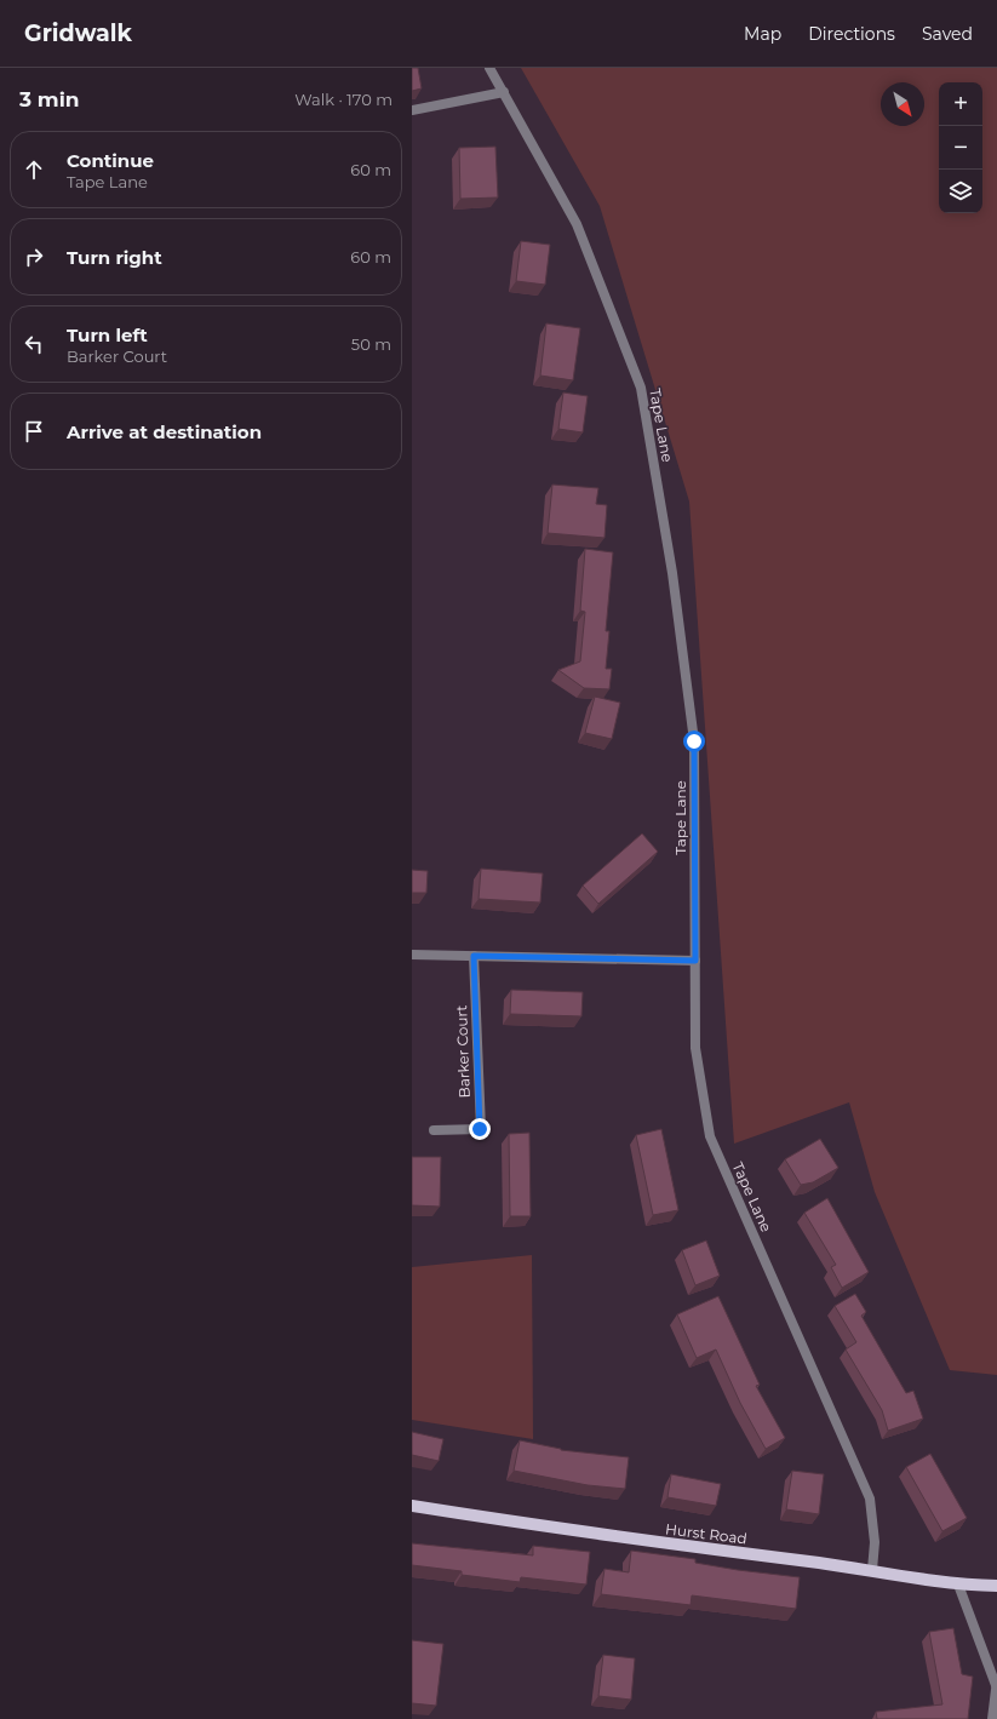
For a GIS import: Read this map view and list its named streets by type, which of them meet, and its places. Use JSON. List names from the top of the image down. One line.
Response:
{"streets":{"main road":["Hurst Road"],"street":["Tape Lane","Barker Court"]},"crossings":[["Tape Lane","Hurst Road"]],"north":"bottom right","page":{"header":"Gridwalk","nav":["Map","Directions","Saved"],"heading":["3 min","Walk · 170 m"],"map_buttons":["+","−"],"list":[["Continue","Tape Lane","60 m"],["Turn right","60 m"],["Turn left","Barker Court","50 m"],"Arrive at destination"]}}
